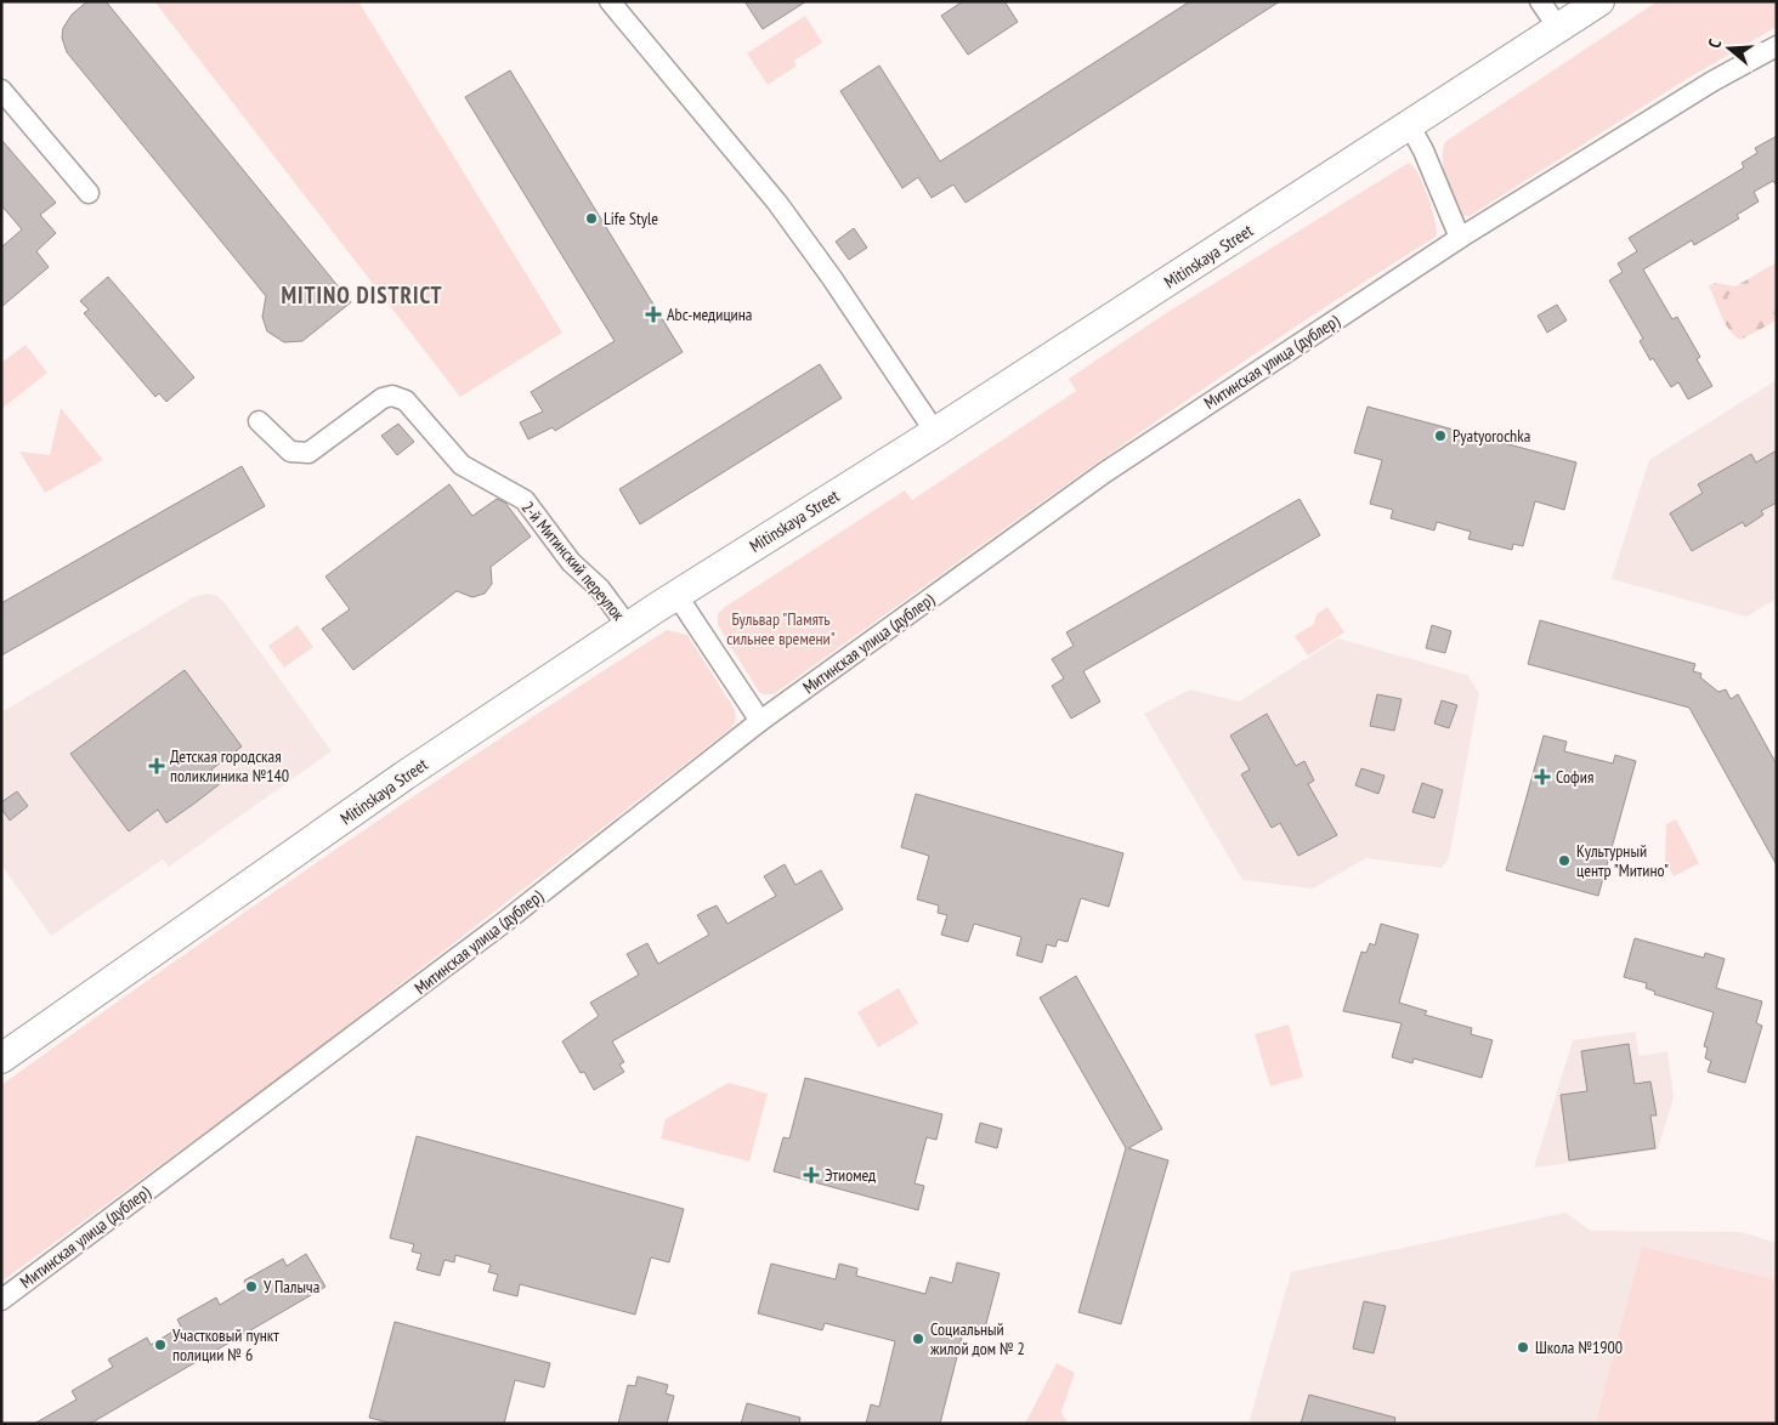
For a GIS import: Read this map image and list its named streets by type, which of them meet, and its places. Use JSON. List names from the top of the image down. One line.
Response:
{"streets":{"main road":["Mitinskaya Street"],"street":["Митинская улица (дублер)","2-й Митинский переулок"]},"crossings":[["Mitinskaya Street","2-й Митинский переулок"]],"districts":["MITINO DISTRICT"],"parks":["Бульвар \"Память сильнее времени\""],"places":{"other":["Life Style","Pyatyorochka","Культурный центр \"Митино\"","У Палыча","Социальный жилой дом № 2","Участковый пункт полиции № 6","Школа №1900"],"health":["Abc-медицина","Детская городская поликлиника №140","София","Этиомед"]},"north":"left"}
